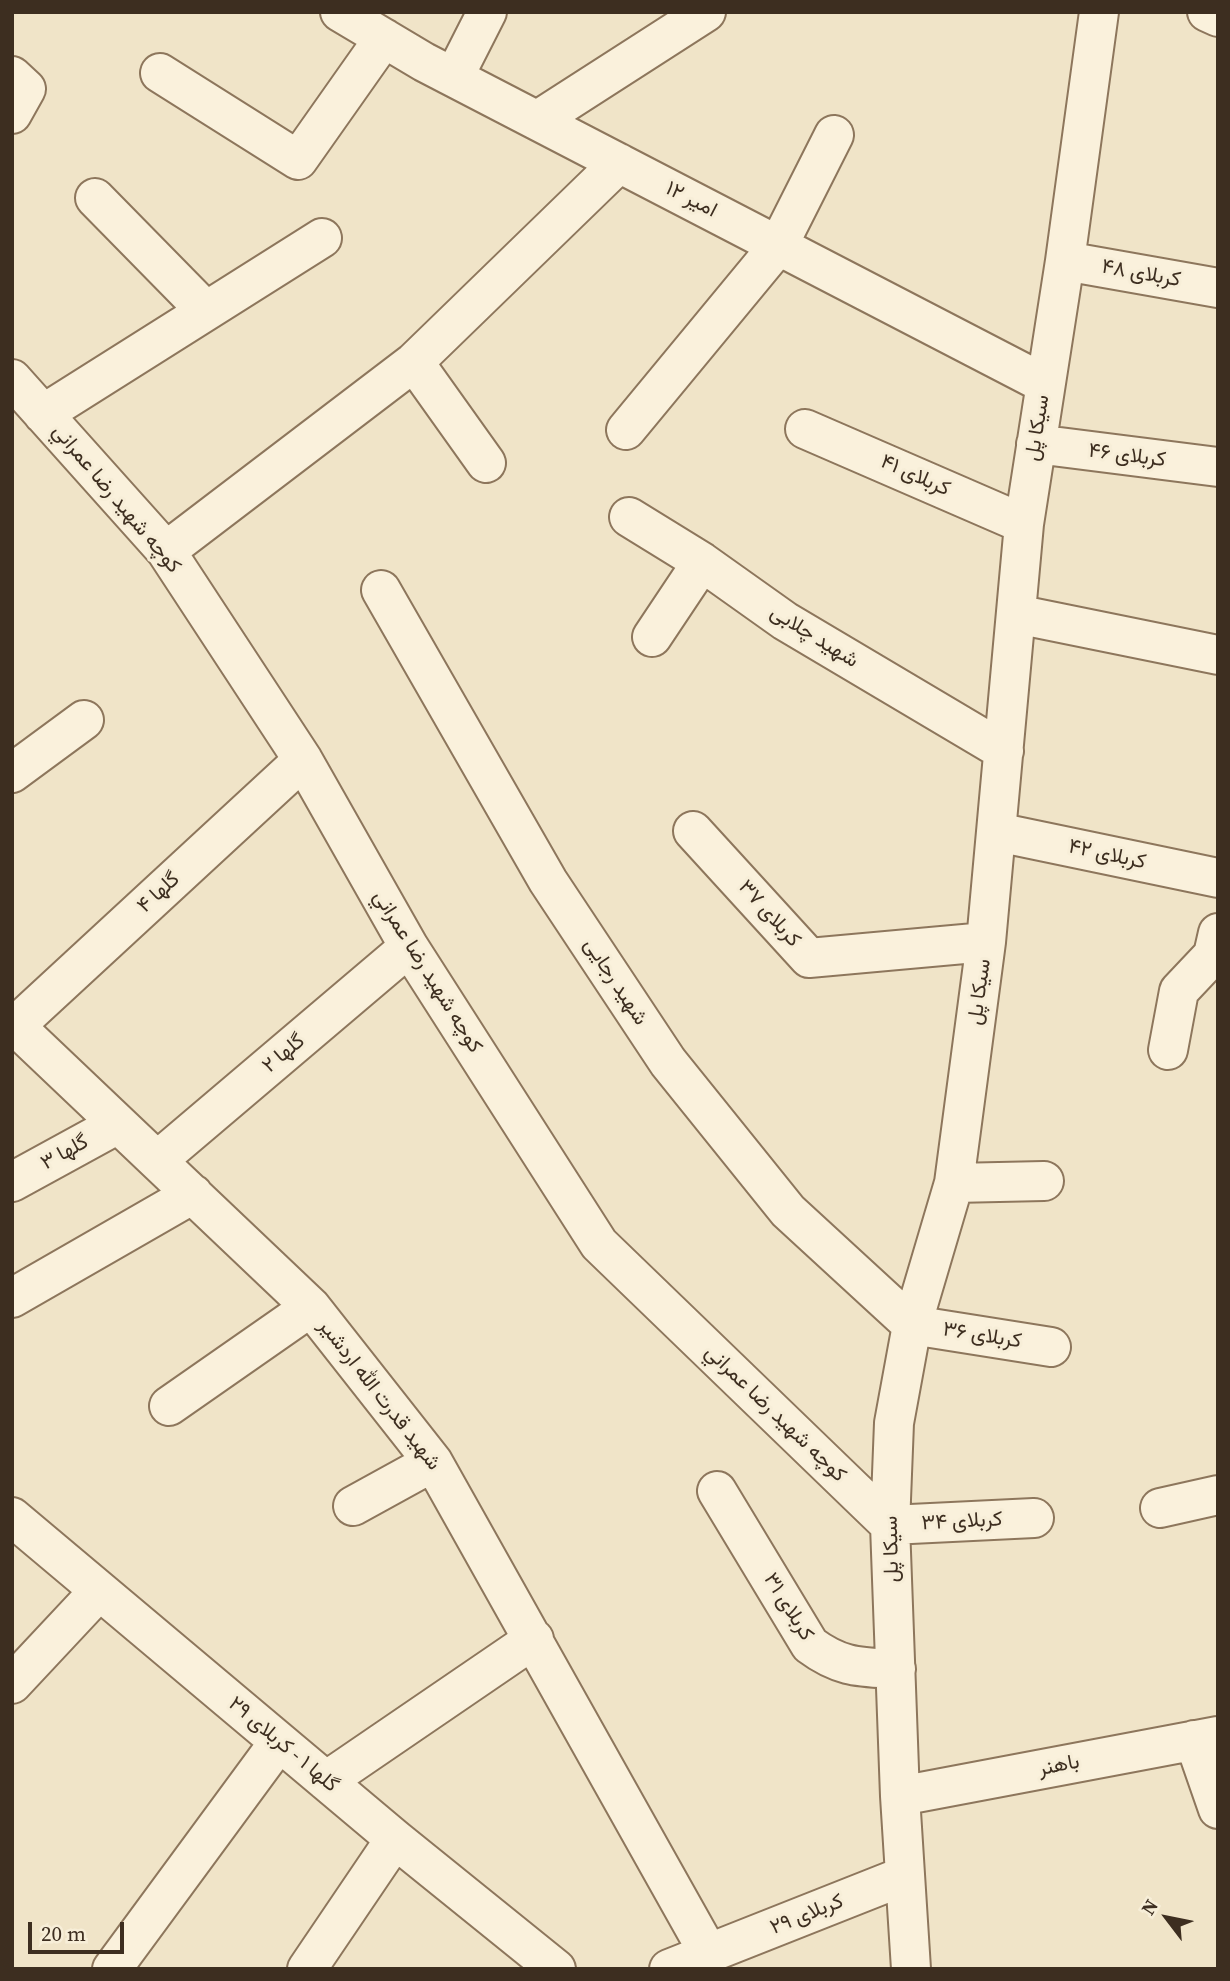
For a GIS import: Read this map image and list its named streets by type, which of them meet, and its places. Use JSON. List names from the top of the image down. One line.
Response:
{"streets":{"street":["امير ۱۲","کربلای ۴۸","سیکا پل","کربلای ۴۶","کربلای ۴۱","كوچه شهيد رضا عمراني","شهید چلابی","کربلای ۴۲","گلها ۴","کربلای ۳۷","شهید رجایی","گلها ۲","گلها ۳","کربلای ۳۶","شهید قدرت الله اردشیر","کربلای ۳۴","کربلای ۳۱","گلها ۱ - کربلای ۲۹","باهنر","کربلای ۲۹"]},"crossings":[["امير ۱۲","سیکا پل"],["کربلای ۴۸","سیکا پل"],["سیکا پل","کربلای ۴۶"],["سیکا پل","کربلای ۴۱"],["سیکا پل","كوچه شهيد رضا عمراني"],["سیکا پل","شهید چلابی"],["سیکا پل","کربلای ۴۲"],["سیکا پل","کربلای ۳۷"],["سیکا پل","شهید رجایی"],["سیکا پل","کربلای ۳۶"],["سیکا پل","کربلای ۳۴"],["سیکا پل","کربلای ۳۱"],["سیکا پل","باهنر"],["سیکا پل","کربلای ۲۹"],["كوچه شهيد رضا عمراني","گلها ۴"],["كوچه شهيد رضا عمراني","گلها ۲"],["كوچه شهيد رضا عمراني","کربلای ۳۴"],["گلها ۴","شهید قدرت الله اردشیر"],["شهید رجایی","کربلای ۳۶"],["گلها ۲","شهید قدرت الله اردشیر"],["گلها ۳","شهید قدرت الله اردشیر"],["شهید قدرت الله اردشیر","کربلای ۲۹"]],"scale_bar":"20 m","north":"top left"}
